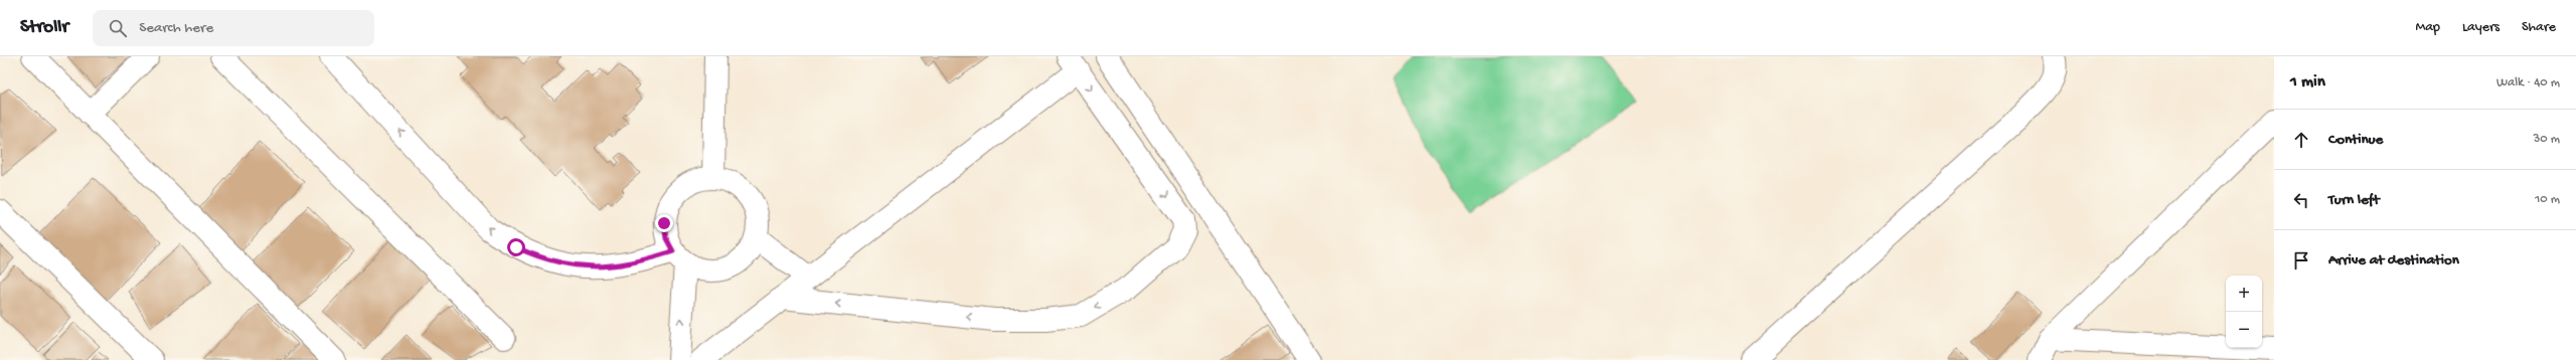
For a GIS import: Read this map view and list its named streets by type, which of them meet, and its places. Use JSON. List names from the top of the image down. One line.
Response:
{"page":{"header":"Strollr","search":"Search here","nav":["Map","Layers","Share"],"heading":["1 min","Walk · 40 m"],"list":[["Continue","30 m"],["Turn left","10 m"],"Arrive at destination"],"map_buttons":["+","−"]}}
